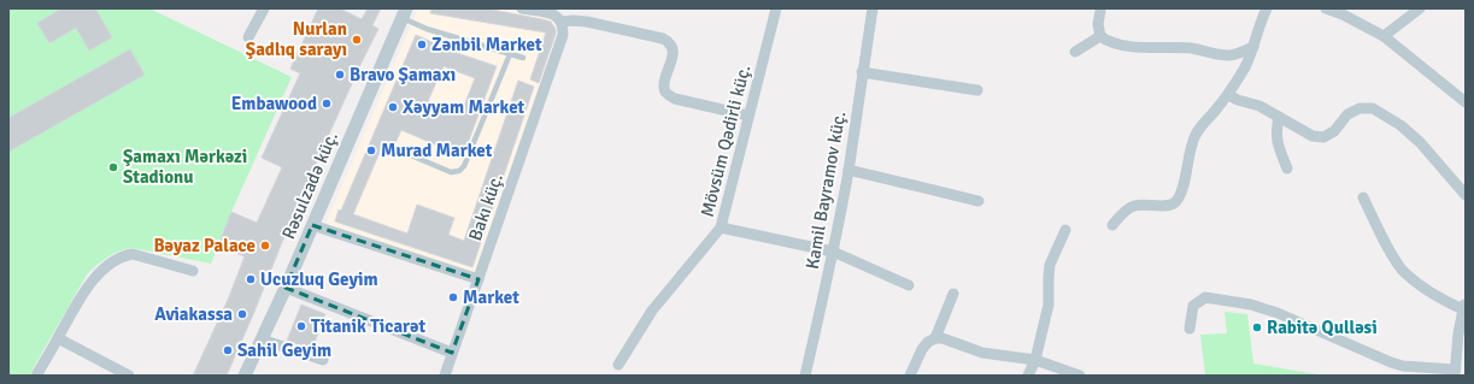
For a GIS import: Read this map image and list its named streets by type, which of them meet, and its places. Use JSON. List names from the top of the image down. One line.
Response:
{"streets":{"street":["Mövsüm Qədirli küç.","Rəsulzadə küç.","Kamil Bayramov küç.","Bakı küç."]},"places":["Nurlan Şadlıq sarayı","Zənbil Market","Bravo Şamaxı","Embawood","Xəyyam Market","Murad Market","Şamaxı Mərkəzi Stadionu","Bəyaz Palace","Ucuzluq Geyim","Market","Aviakassa","Titanik Ticarət","Rabitə Qulləsi","Sahil Geyim"]}
